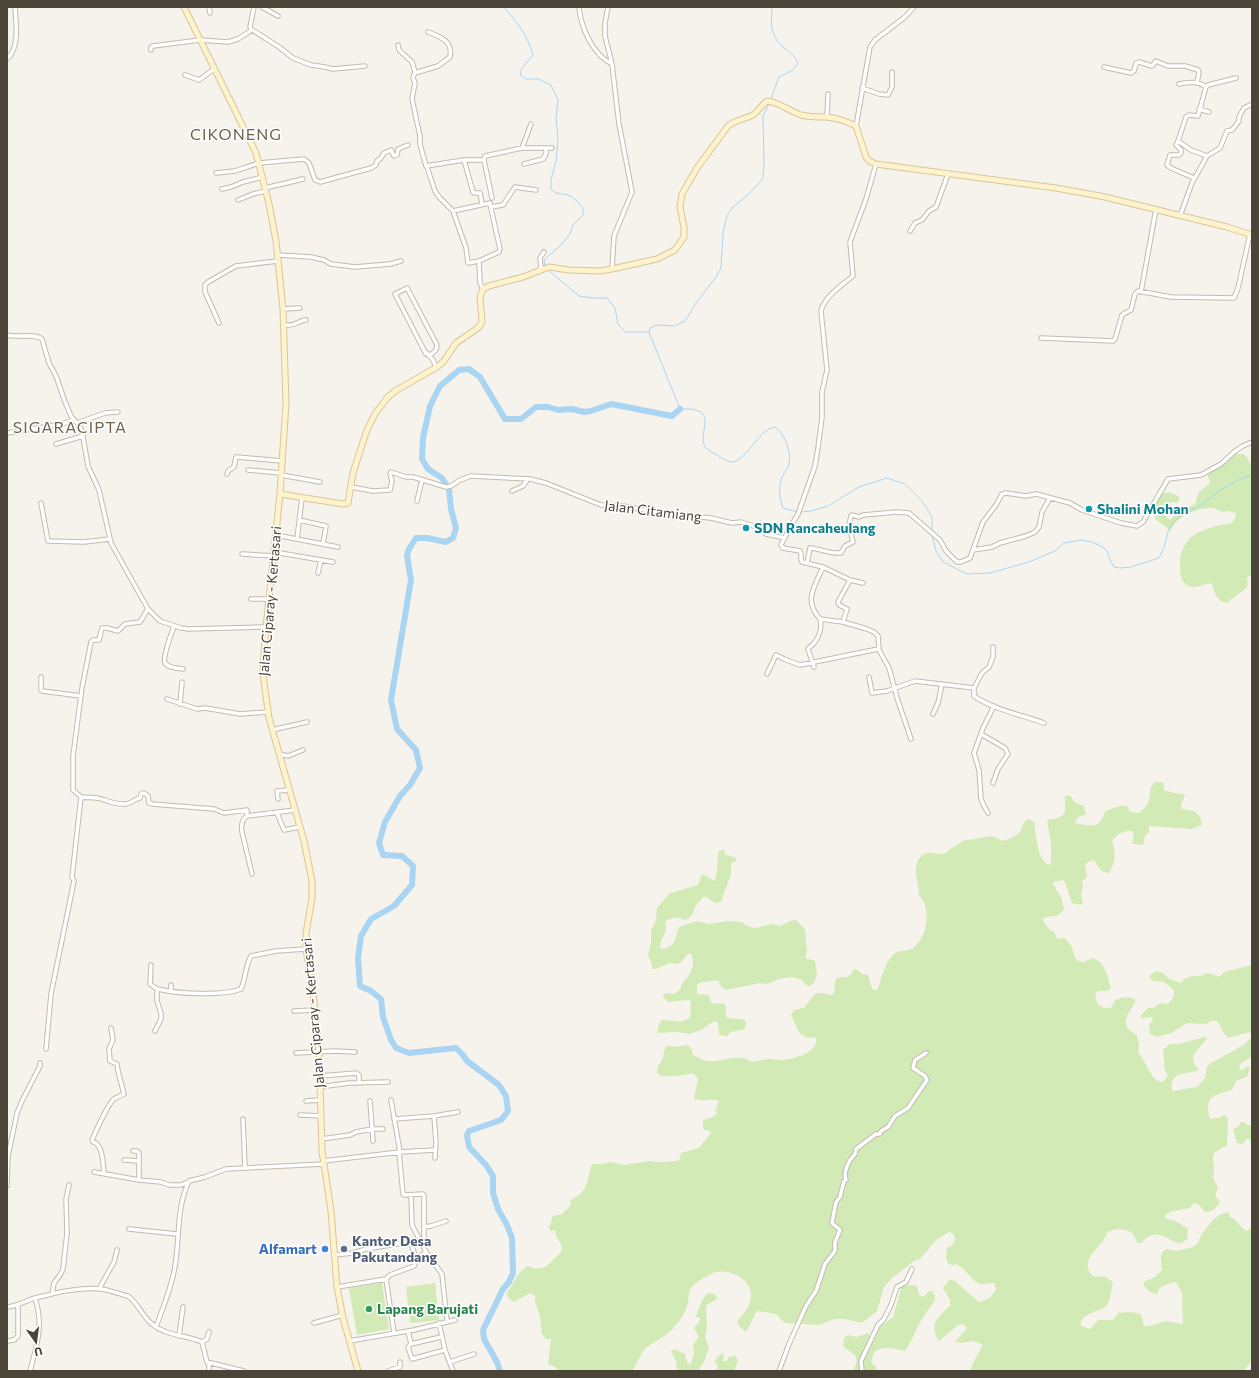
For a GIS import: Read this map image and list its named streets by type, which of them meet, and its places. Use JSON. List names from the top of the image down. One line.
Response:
{"streets":{"main road":["Jalan Ciparay - Kertasari"],"street":["Jalan Citamiang"]},"districts":["CIKONENG","SIGARACIPTA"],"places":["Shalini Mohan","SDN Rancaheulang","Alfamart","Kantor Desa Pakutandang","Lapang Barujati"],"north":"bottom"}
